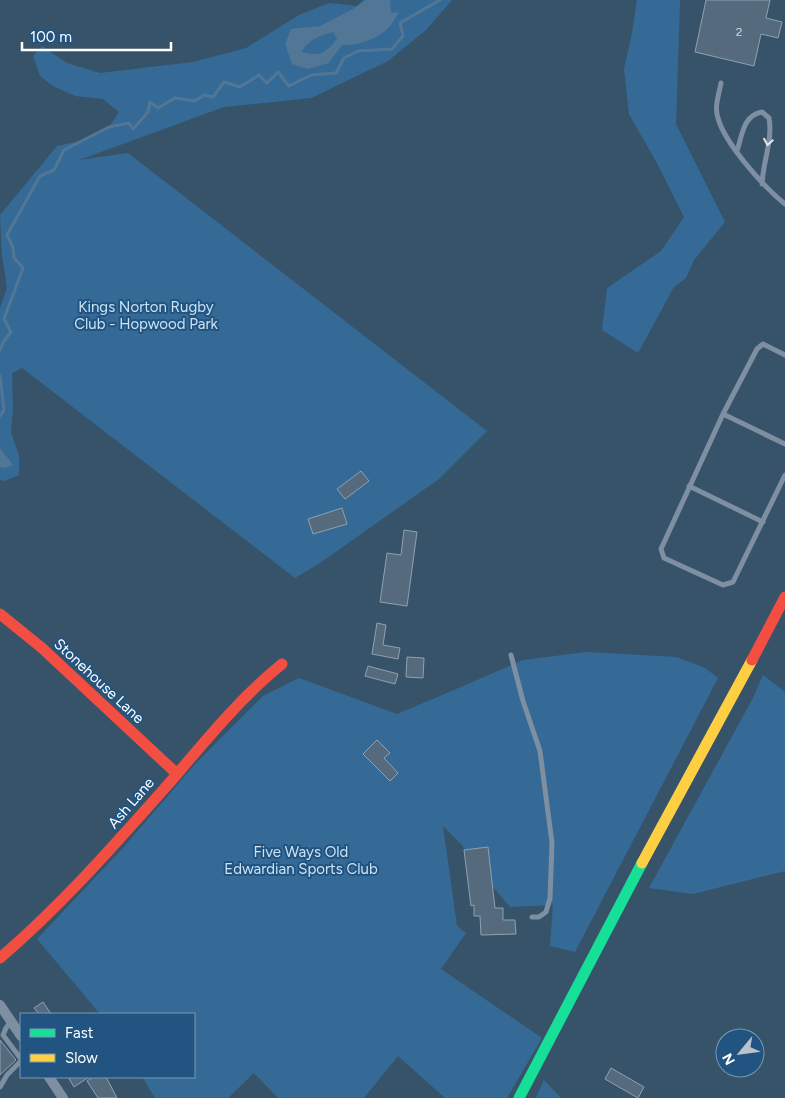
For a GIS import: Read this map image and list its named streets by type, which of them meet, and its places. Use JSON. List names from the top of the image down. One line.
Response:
{"streets":{"main road":["Stonehouse Lane","Ash Lane"]},"crossings":[["Stonehouse Lane","Ash Lane"]],"parks":["Kings Norton Rugby Club - Hopwood Park","Five Ways Old Edwardian Sports Club"],"house_numbers":["2"],"legend":["Fast","Slow"],"scale_bar":"100 m","north":"bottom left"}
